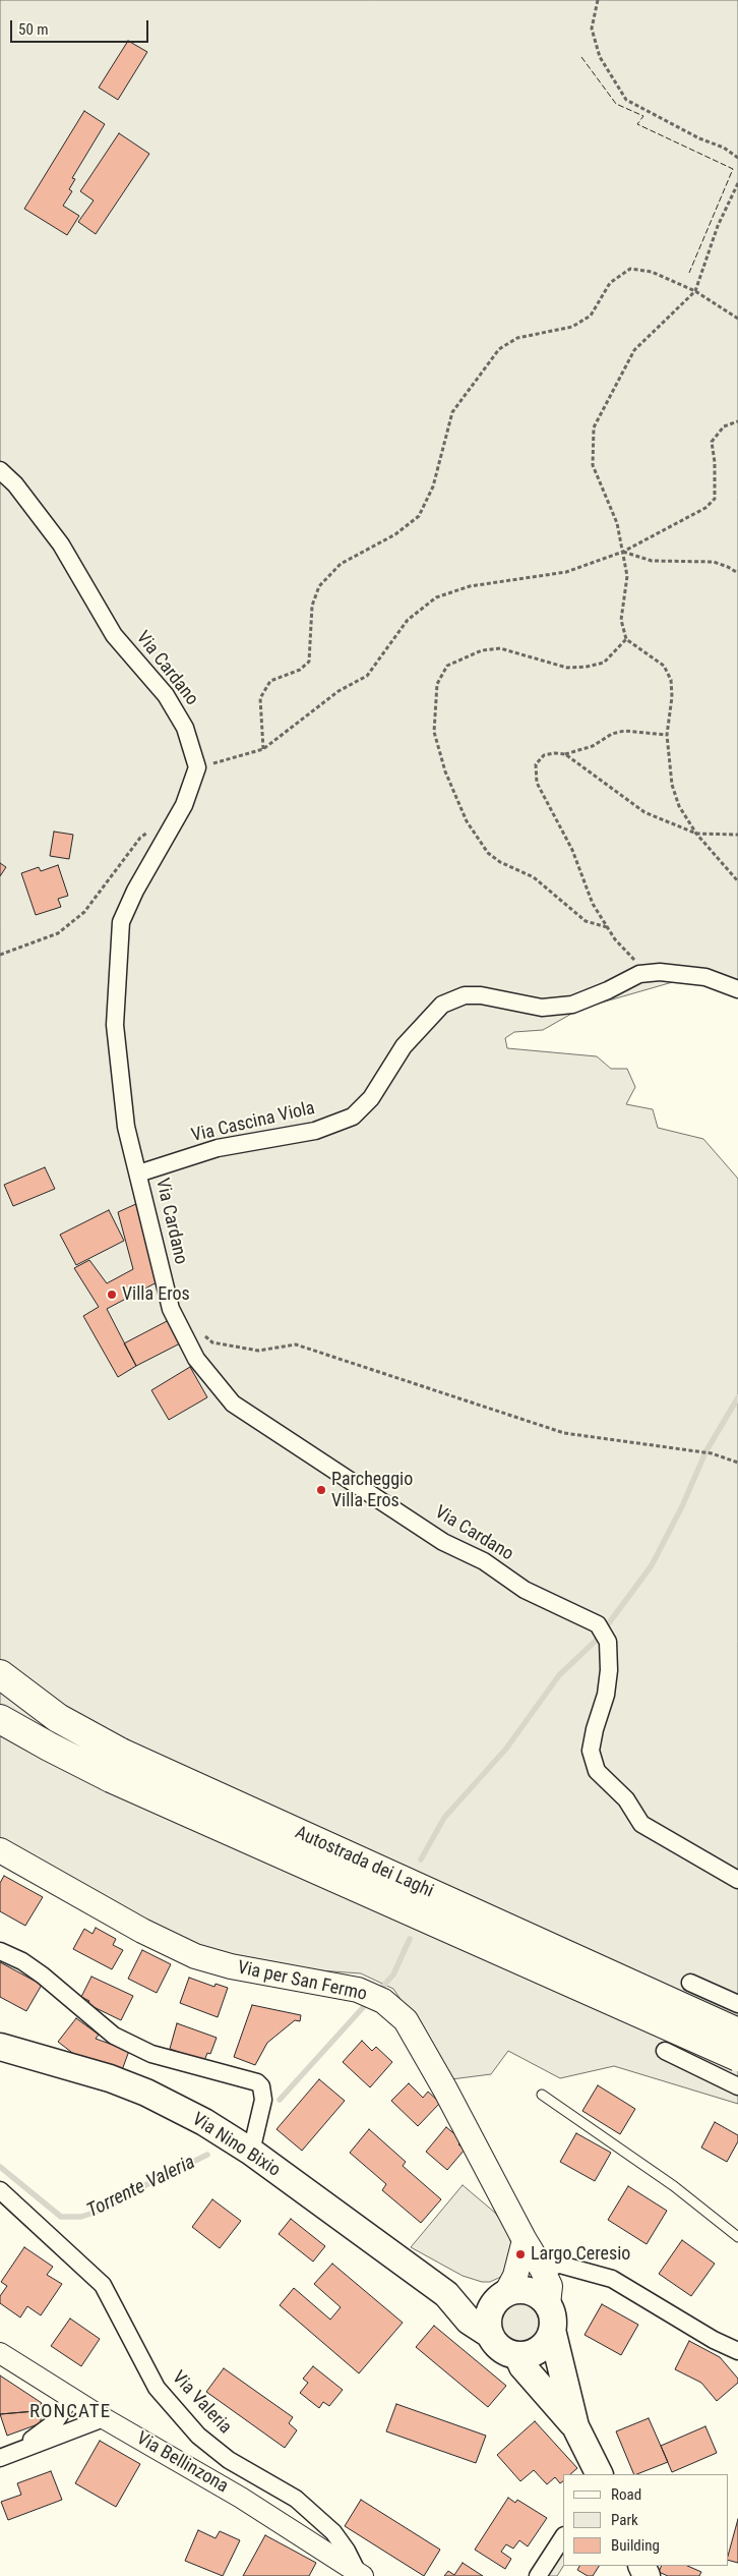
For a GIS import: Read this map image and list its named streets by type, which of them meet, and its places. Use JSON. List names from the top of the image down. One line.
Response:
{"streets":{"highway":["Autostrada dei Laghi"],"main road":["Via per San Fermo","Via Nino Bixio"],"street":["Via Cardano","Via Cascina Viola","Via Valeria","Via Bellinzona"]},"crossings":[["Via Cardano","Via Cascina Viola"],["Via per San Fermo","Via Nino Bixio"],["Via Valeria","Via Bellinzona"]],"districts":["RONCATE"],"water":["Torrente Valeria"],"places":["Villa Eros","Parcheggio Villa Eros","Largo Ceresio"],"legend":["Road","Park","Building"],"scale_bar":"50 m"}
